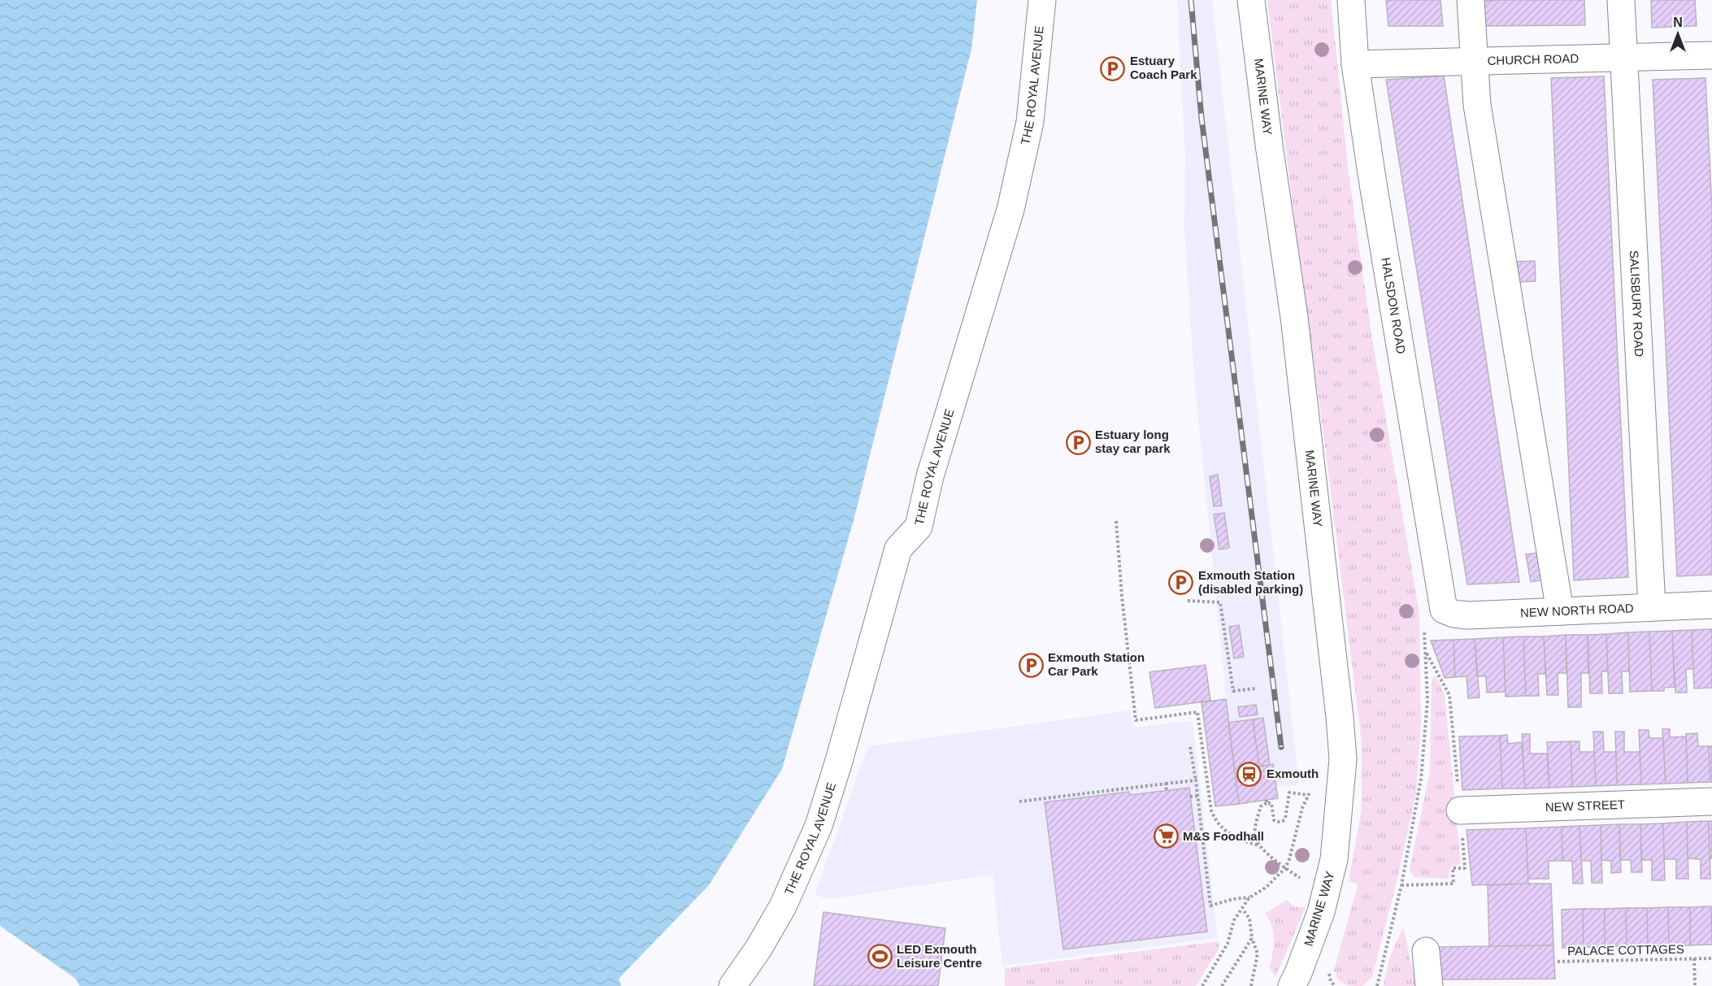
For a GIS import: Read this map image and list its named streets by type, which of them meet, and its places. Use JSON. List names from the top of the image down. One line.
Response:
{"streets":{"main road":["CHURCH ROAD","THE ROYAL AVENUE","MARINE WAY","SALISBURY ROAD","HALSDON ROAD","NEW NORTH ROAD","NEW STREET"],"path":["PALACE COTTAGES"]},"crossings":[["CHURCH ROAD","SALISBURY ROAD"],["CHURCH ROAD","HALSDON ROAD"],["SALISBURY ROAD","NEW NORTH ROAD"],["HALSDON ROAD","NEW NORTH ROAD"]],"places":{"parking":["Estuary Coach Park","Estuary long stay car park","Exmouth Station (disabled parking)","Exmouth Station Car Park"],"station":["Exmouth"],"supermarket":["M&S Foodhall"],"sports":["LED Exmouth Leisure Centre"]},"north":"top"}
